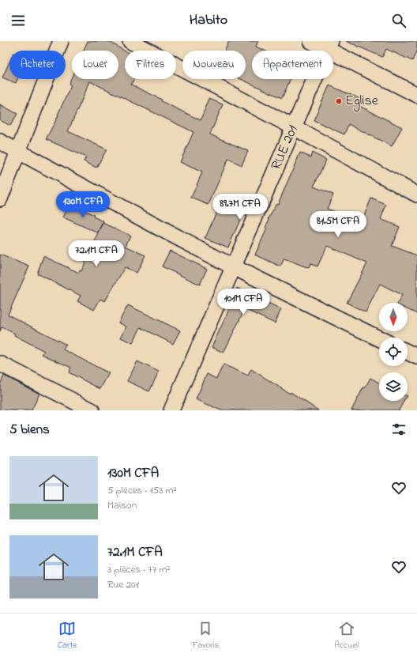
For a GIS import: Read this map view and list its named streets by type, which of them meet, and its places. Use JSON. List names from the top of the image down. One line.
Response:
{"streets":{"street":["RUE 201"]},"places":["Eglise"],"north":"bottom","page":{"header":"Habito","chip":["Acheter","Louer","Filtres","Nouveau","Appartement"],"price":["130M CFA","89.7M CFA","81.5M CFA","72.1M CFA","101M CFA"],"heading":"5 biens","list":[{"name":"130M CFA","note":"5 pièces · 153 m² · Maison"},{"name":"72.1M CFA","note":"3 pièces · 77 m² · Rue 201"}],"tabs":["Carte","Favoris","Accueil"]}}
